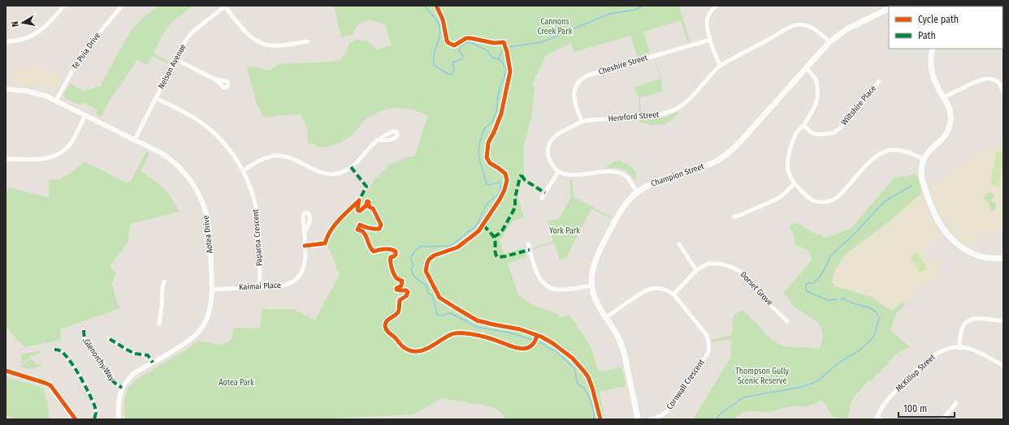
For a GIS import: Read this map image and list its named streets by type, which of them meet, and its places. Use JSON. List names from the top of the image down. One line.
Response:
{"streets":{"main road":["Champion Street"],"street":["Te Puia Drive","Cheshire Street","Nelson Avenue","Wiltshire Place","Hereford Street","Aotea Drive","Paparoa Crescent","Kaimai Place","Dorset Grove","Glenorchy Way","McKillop Street","Cornwall Crescent"]},"crossings":[["Te Puia Drive","Aotea Drive"],["Cheshire Street","Hereford Street"],["Nelson Avenue","Aotea Drive"],["Nelson Avenue","Paparoa Crescent"],["Hereford Street","Champion Street"],["Champion Street","Cornwall Crescent"],["Aotea Drive","Kaimai Place"],["Aotea Drive","Glenorchy Way"],["Paparoa Crescent","Kaimai Place"],["Dorset Grove","Cornwall Crescent"]],"parks":["Cannons Creek Park","York Park","Thompson Gully Scenic Reserve","Aotea Park"],"legend":["Cycle path","Path"],"scale_bar":"100 m","north":"left"}
